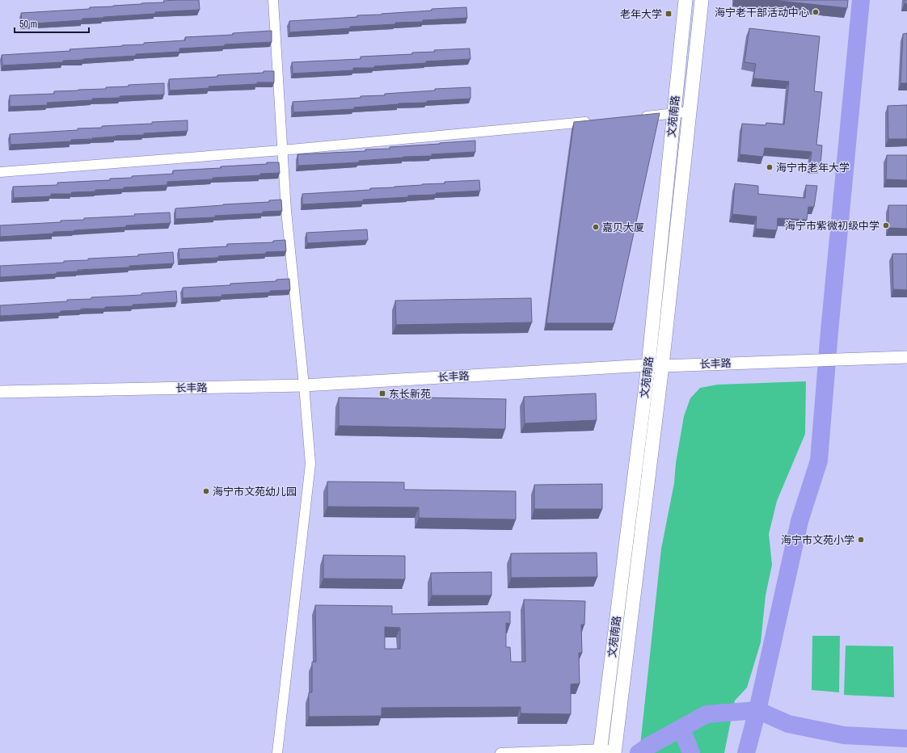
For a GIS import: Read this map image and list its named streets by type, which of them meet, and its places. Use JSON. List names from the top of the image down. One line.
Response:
{"streets":{"main road":["文苑南路"],"street":["长丰路"]},"crossings":[["文苑南路","长丰路"]],"places":{"other":["海宁老干部活动中心","海宁市老年大学","海宁市紫微初级中学","嘉贝大厦","海宁市文苑幼儿园","海宁市文苑小学"],"transit":["老年大学","东长新苑"]},"scale_bar":"50 m"}
